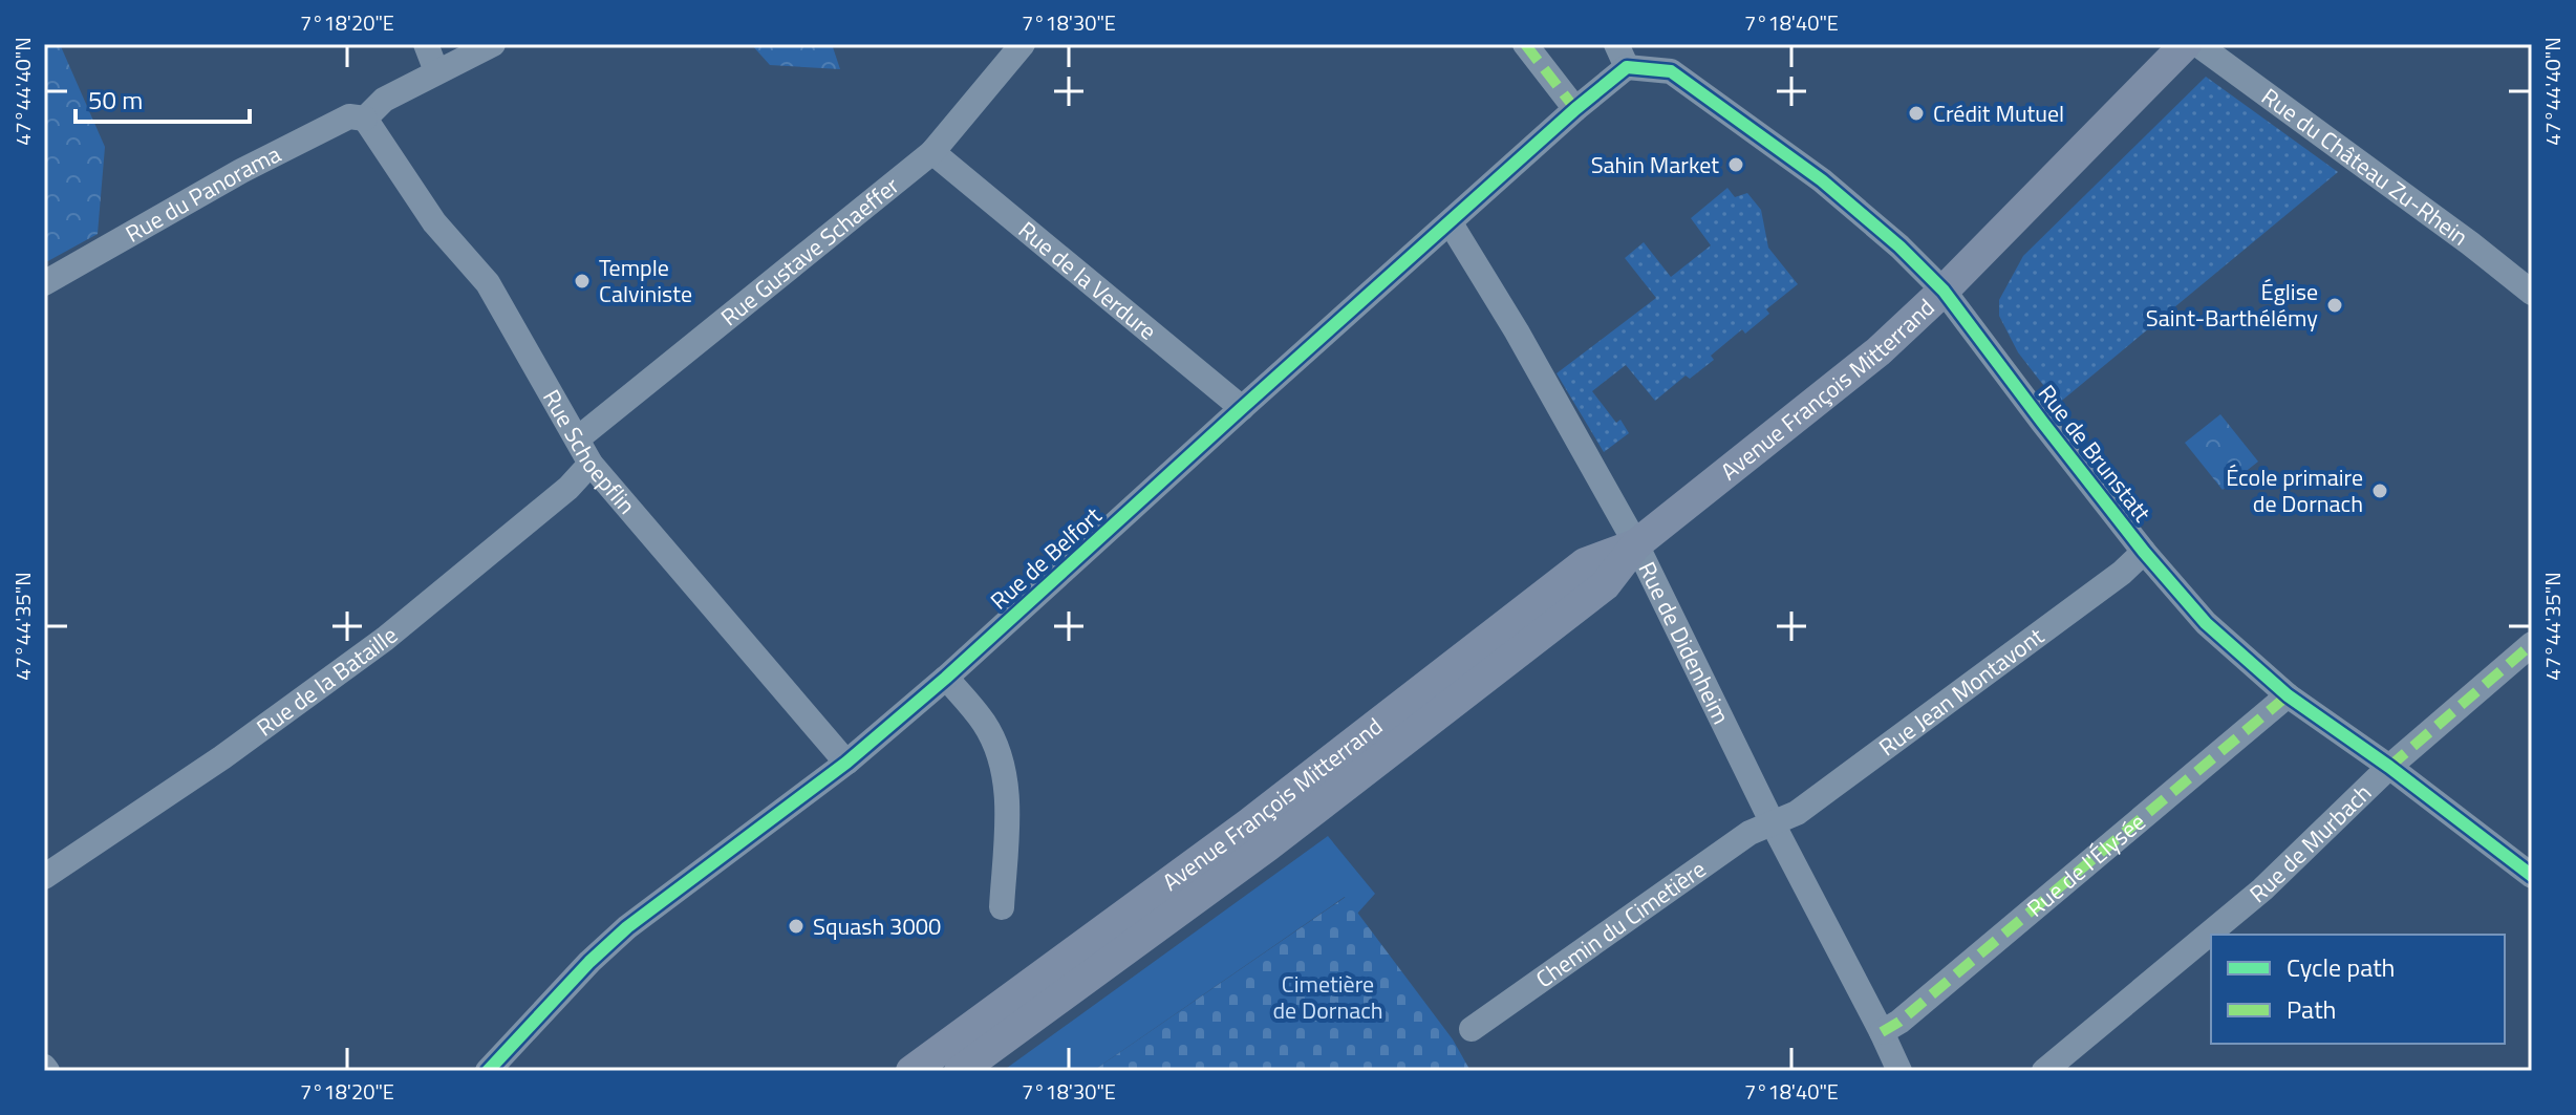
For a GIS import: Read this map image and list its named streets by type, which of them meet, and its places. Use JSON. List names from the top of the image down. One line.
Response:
{"streets":{"main road":["Avenue François Mitterrand"],"street":["Rue du Château Zu-Rhein","Rue du Panorama","Rue Gustave Schaeffer","Rue de la Verdure","Rue Schoepflin","Rue de Brunstatt","Rue de Belfort","Rue de Didenheim","Rue de la Bataille","Rue Jean Montavont","Rue de Murbach","Rue de l'Élysée","Chemin du Cimetière"]},"crossings":[["Rue du Panorama","Rue Schoepflin"],["Rue Gustave Schaeffer","Rue de la Verdure"],["Rue Gustave Schaeffer","Rue Schoepflin"],["Rue de la Verdure","Rue de Belfort"],["Avenue François Mitterrand","Rue de Brunstatt"],["Avenue François Mitterrand","Rue de Didenheim"],["Rue Schoepflin","Rue de Belfort"],["Rue Schoepflin","Rue de la Bataille"],["Rue de Brunstatt","Rue de Belfort"],["Rue de Brunstatt","Rue Jean Montavont"],["Rue de Brunstatt","Rue de Murbach"],["Rue de Brunstatt","Rue de l'Élysée"],["Rue de Belfort","Rue de Didenheim"],["Rue de Didenheim","Rue Jean Montavont"],["Rue de Didenheim","Rue de l'Élysée"],["Rue de Didenheim","Chemin du Cimetière"],["Rue Jean Montavont","Chemin du Cimetière"]],"parks":["Cimetière de Dornach"],"places":["Crédit Mutuel","Sahin Market","Temple Calviniste","Église Saint-Barthélémy","École primaire de Dornach","Squash 3000"],"legend":["Cycle path","Path"],"scale_bar":"50 m","coordinates":["7°18'20\"E","7°18'30\"E","7°18'40\"E","47°44'40\"N","47°44'35\"N"]}
